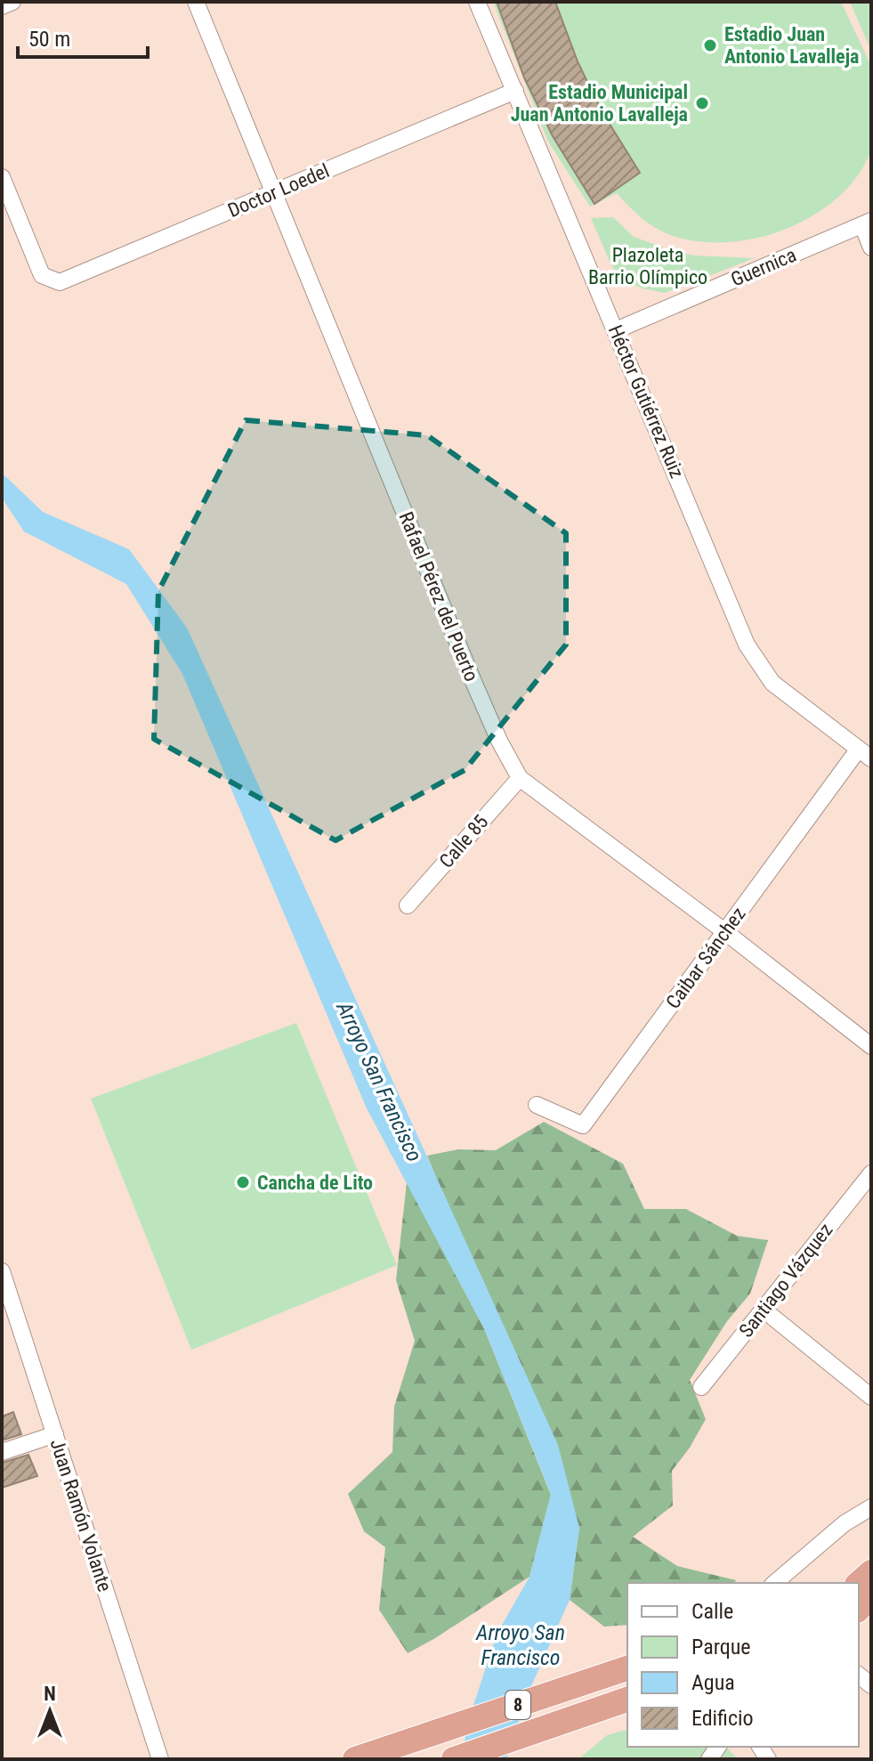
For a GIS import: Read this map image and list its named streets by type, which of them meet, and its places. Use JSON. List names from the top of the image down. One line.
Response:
{"streets":{"highway":["8"],"street":["Doctor Loedel","Guernica","Héctor Gutiérrez Ruiz","Rafael Pérez del Puerto","Calle 85","Caibar Sánchez","Santiago Vázquez","Juan Ramón Volante"]},"crossings":[["Doctor Loedel","Héctor Gutiérrez Ruiz"],["Doctor Loedel","Rafael Pérez del Puerto"],["Guernica","Héctor Gutiérrez Ruiz"],["Héctor Gutiérrez Ruiz","Caibar Sánchez"],["Rafael Pérez del Puerto","Calle 85"],["Rafael Pérez del Puerto","Caibar Sánchez"]],"water":["Arroyo San Francisco"],"parks":["Plazoleta Barrio Olímpico"],"places":["Estadio Juan Antonio Lavalleja","Estadio Municipal Juan Antonio Lavalleja","Cancha de Lito"],"legend":["Calle","Parque","Agua","Edificio"],"scale_bar":"50 m","north":"top"}
